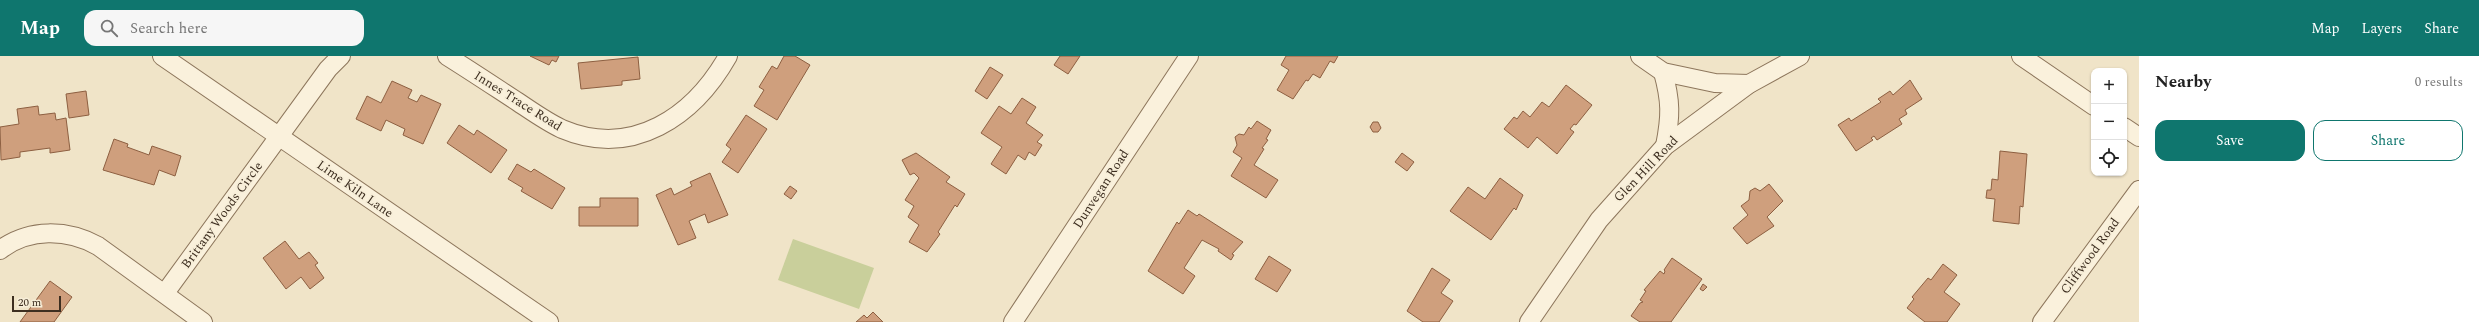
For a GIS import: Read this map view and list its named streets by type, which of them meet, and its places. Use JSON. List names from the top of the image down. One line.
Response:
{"streets":{"street":["Innes Trace Road","Glen Hill Road","Lime Kiln Lane","Dunvegan Road","Brittany Woods Circle","Cliffwood Road"]},"crossings":[["Lime Kiln Lane","Brittany Woods Circle"]],"scale_bar":"20 m","page":{"header":"Map","search":"Search here","nav":["Map","Layers","Share"],"heading":["Nearby","0 results"],"map_buttons":["+","−"],"buttons":["Save","Share"],"scale":"20 m"}}
